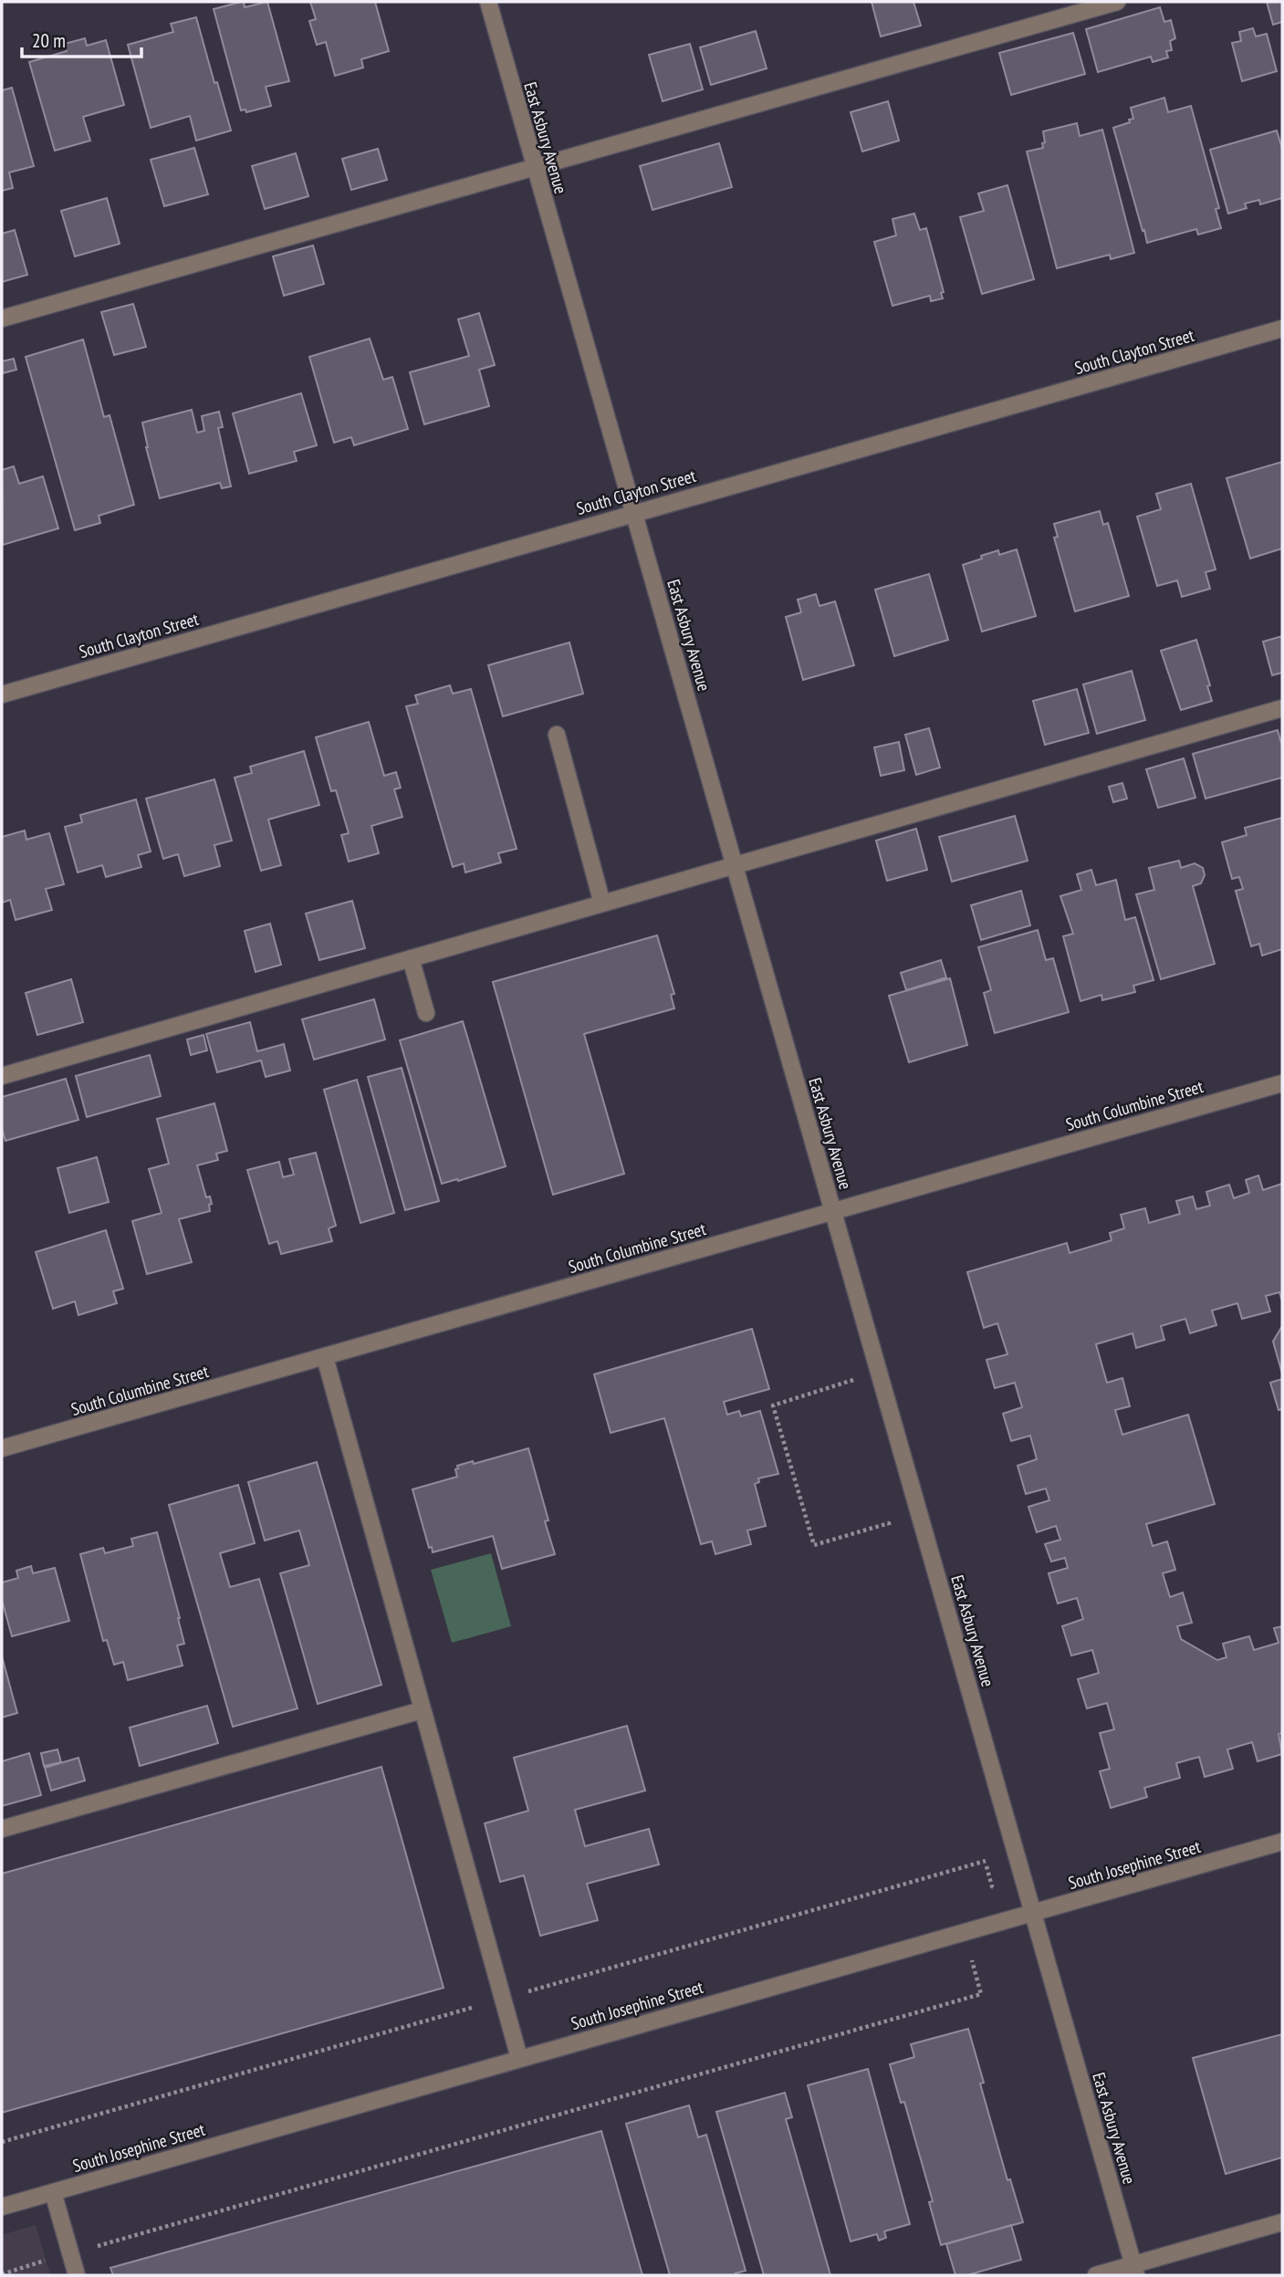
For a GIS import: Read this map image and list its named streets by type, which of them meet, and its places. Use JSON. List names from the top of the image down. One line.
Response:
{"streets":{"street":["East Asbury Avenue","South Clayton Street","South Columbine Street","South Josephine Street"]},"crossings":[["East Asbury Avenue","South Clayton Street"],["East Asbury Avenue","South Columbine Street"],["East Asbury Avenue","South Josephine Street"]],"scale_bar":"20 m"}
